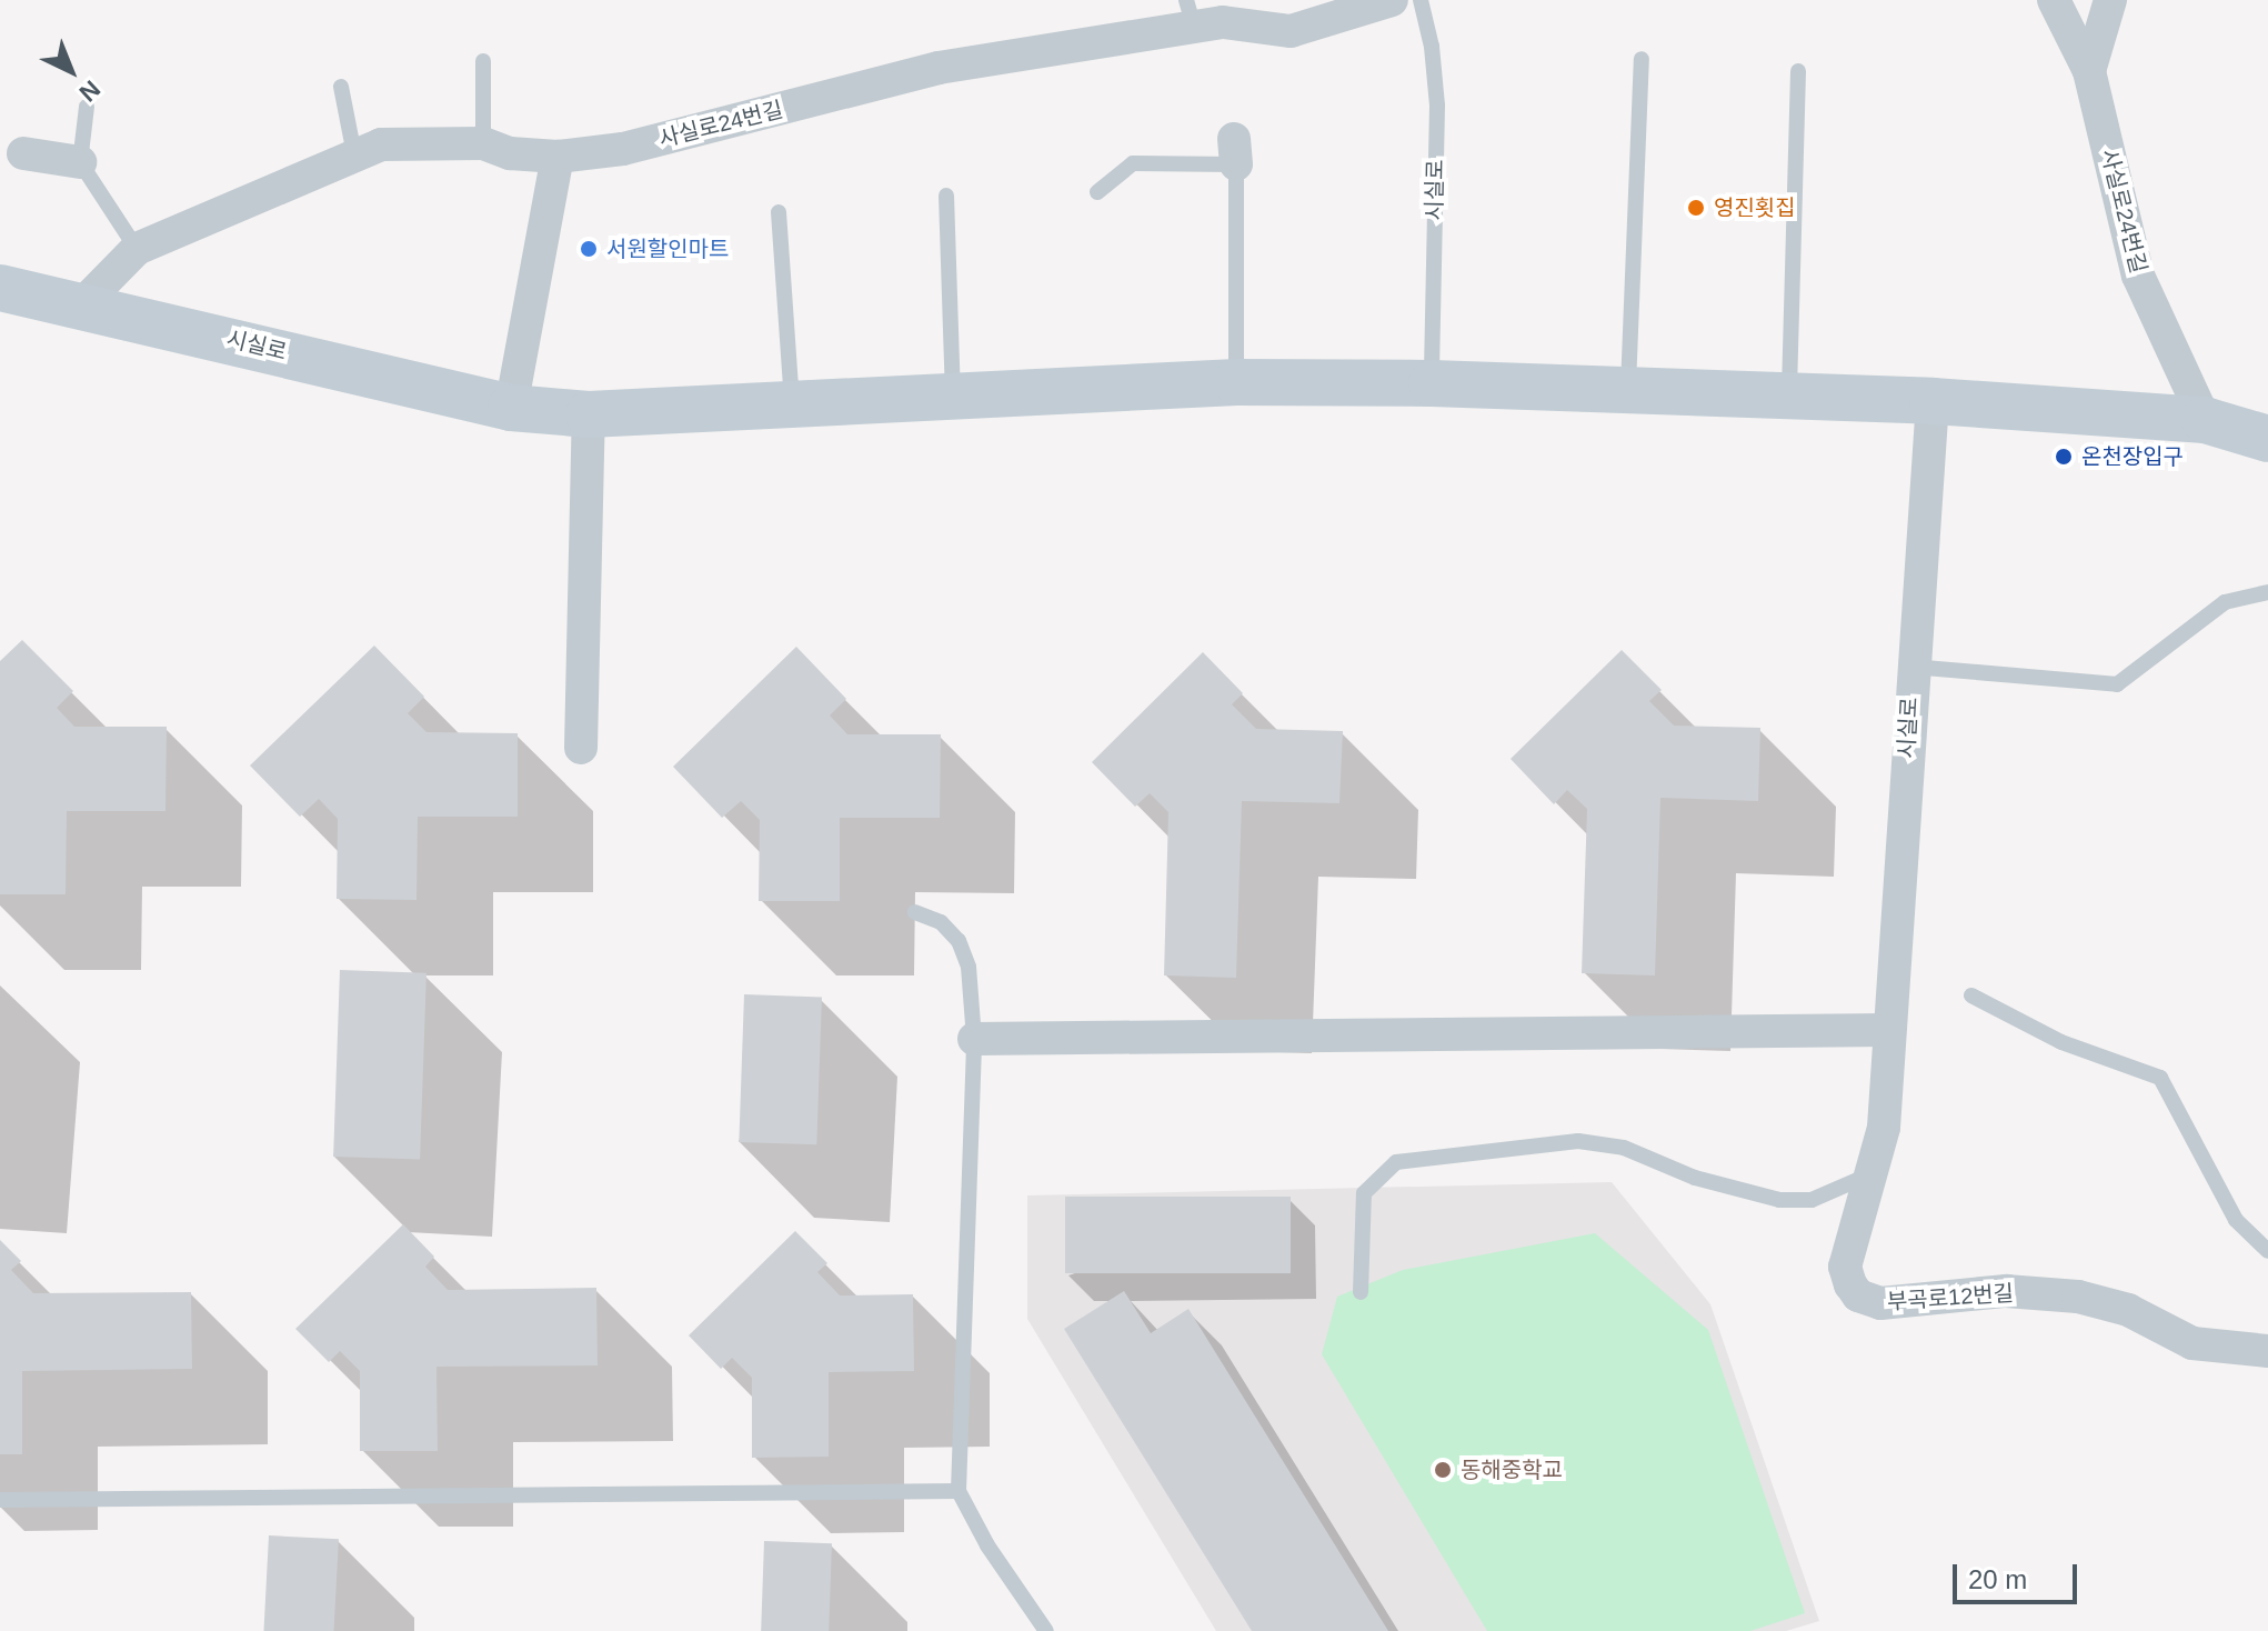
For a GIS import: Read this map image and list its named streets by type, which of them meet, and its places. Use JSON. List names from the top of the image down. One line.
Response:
{"streets":{"main road":["시실로"],"street":["사실로24번길","부곡로12번길"]},"crossings":[["사실로24번길","시실로"],["시실로","부곡로12번길"]],"places":["영진횟집","서원할인마트","온천장입구","동해중학교"],"scale_bar":"20 m","north":"bottom right"}
